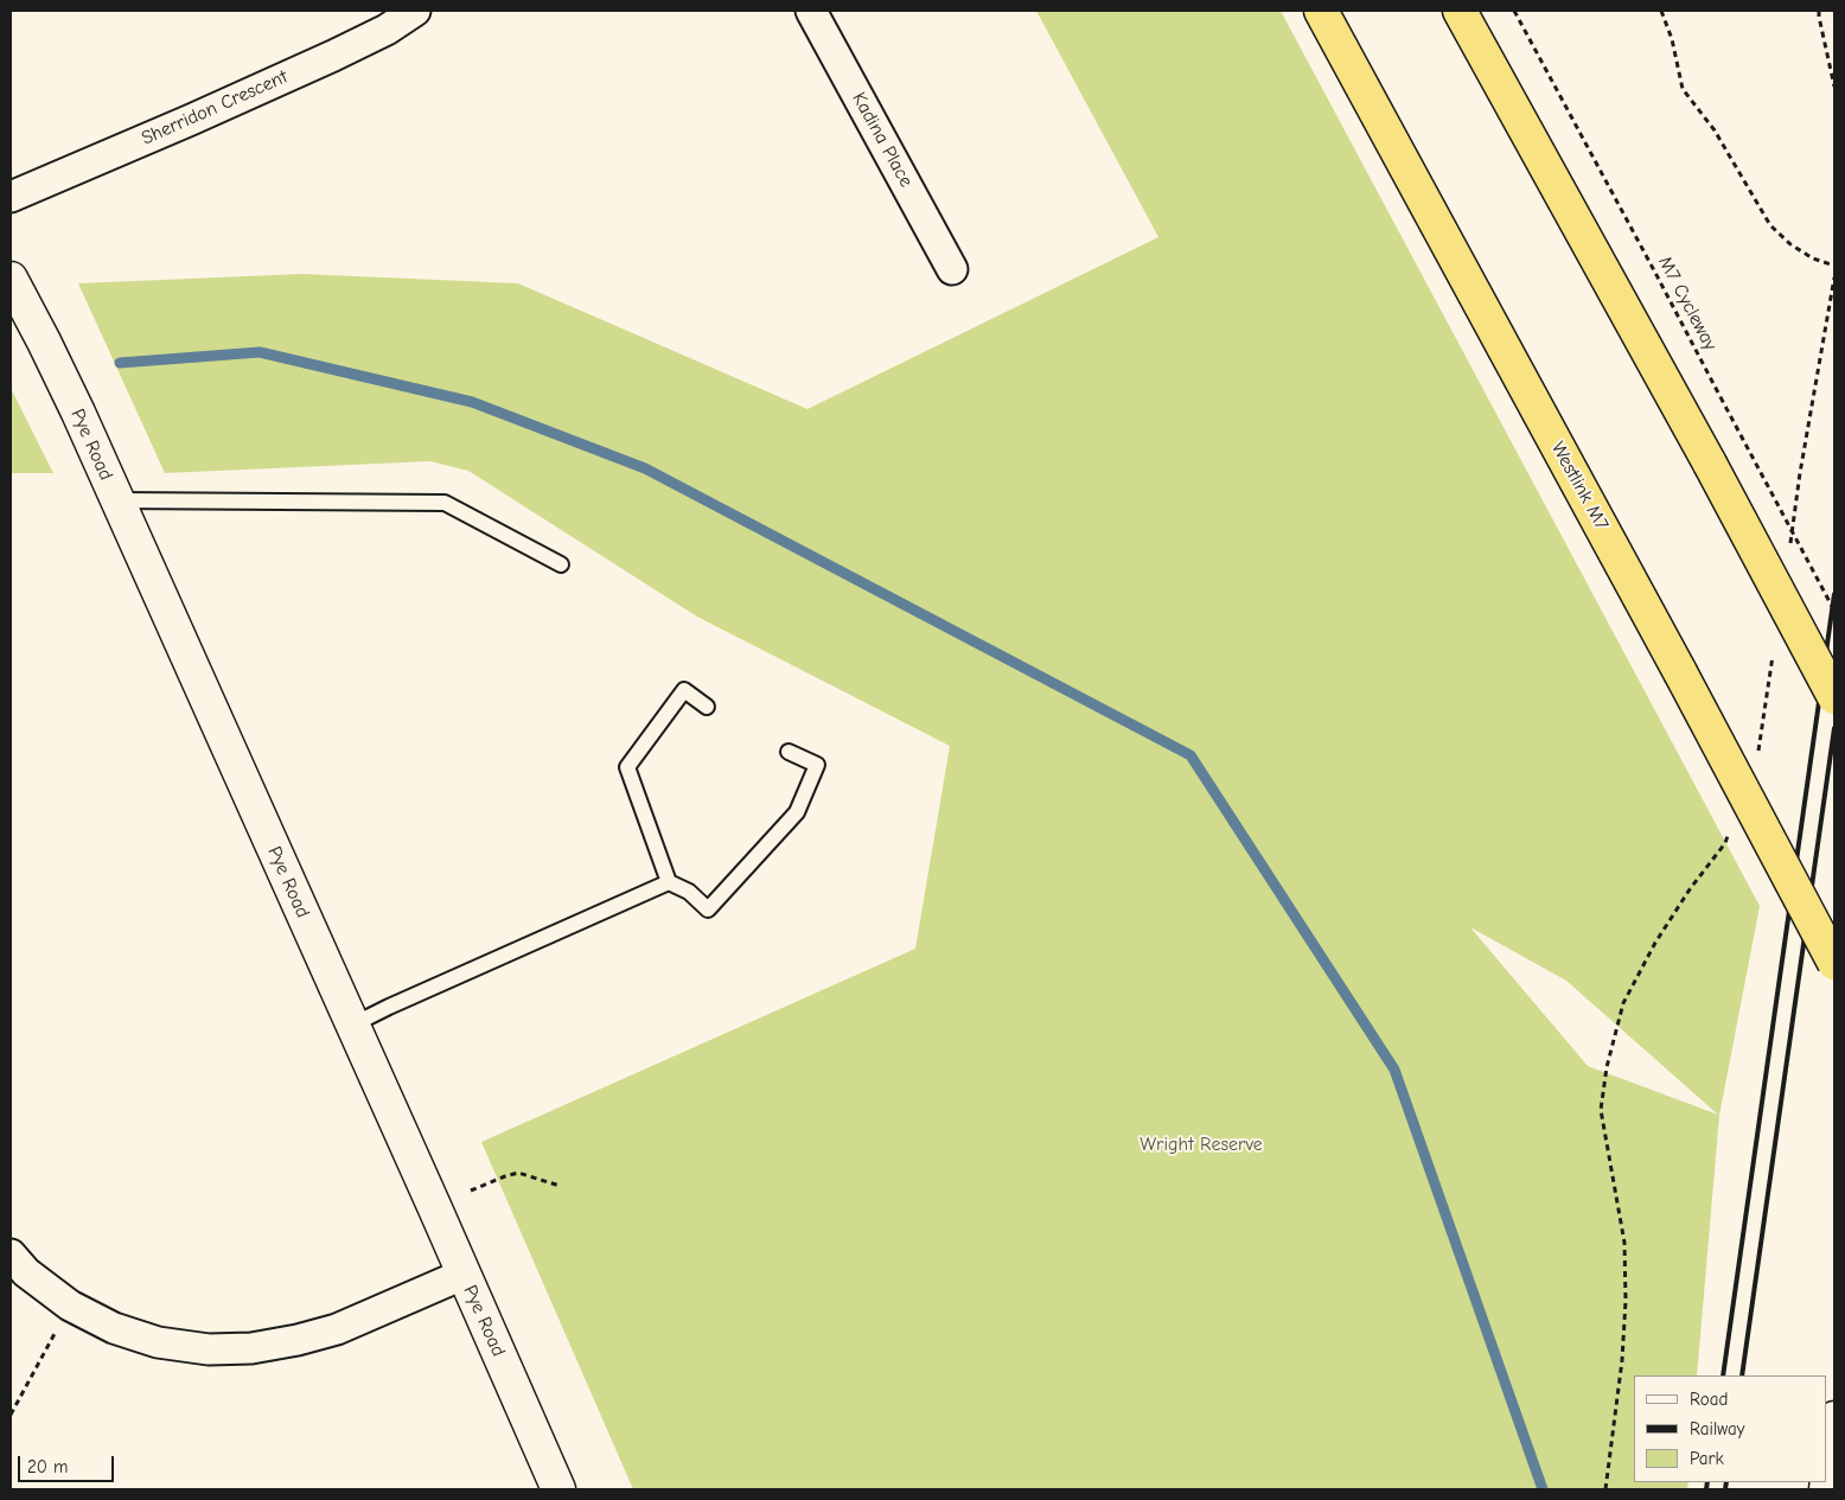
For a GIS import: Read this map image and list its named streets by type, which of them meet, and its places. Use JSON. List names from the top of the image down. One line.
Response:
{"streets":{"highway":["Westlink M7"],"street":["Sherridon Crescent","Kadina Place","Pye Road"],"path":["M7 Cycleway"]},"parks":["Wright Reserve"],"legend":["Road","Railway","Park"],"scale_bar":"20 m"}
